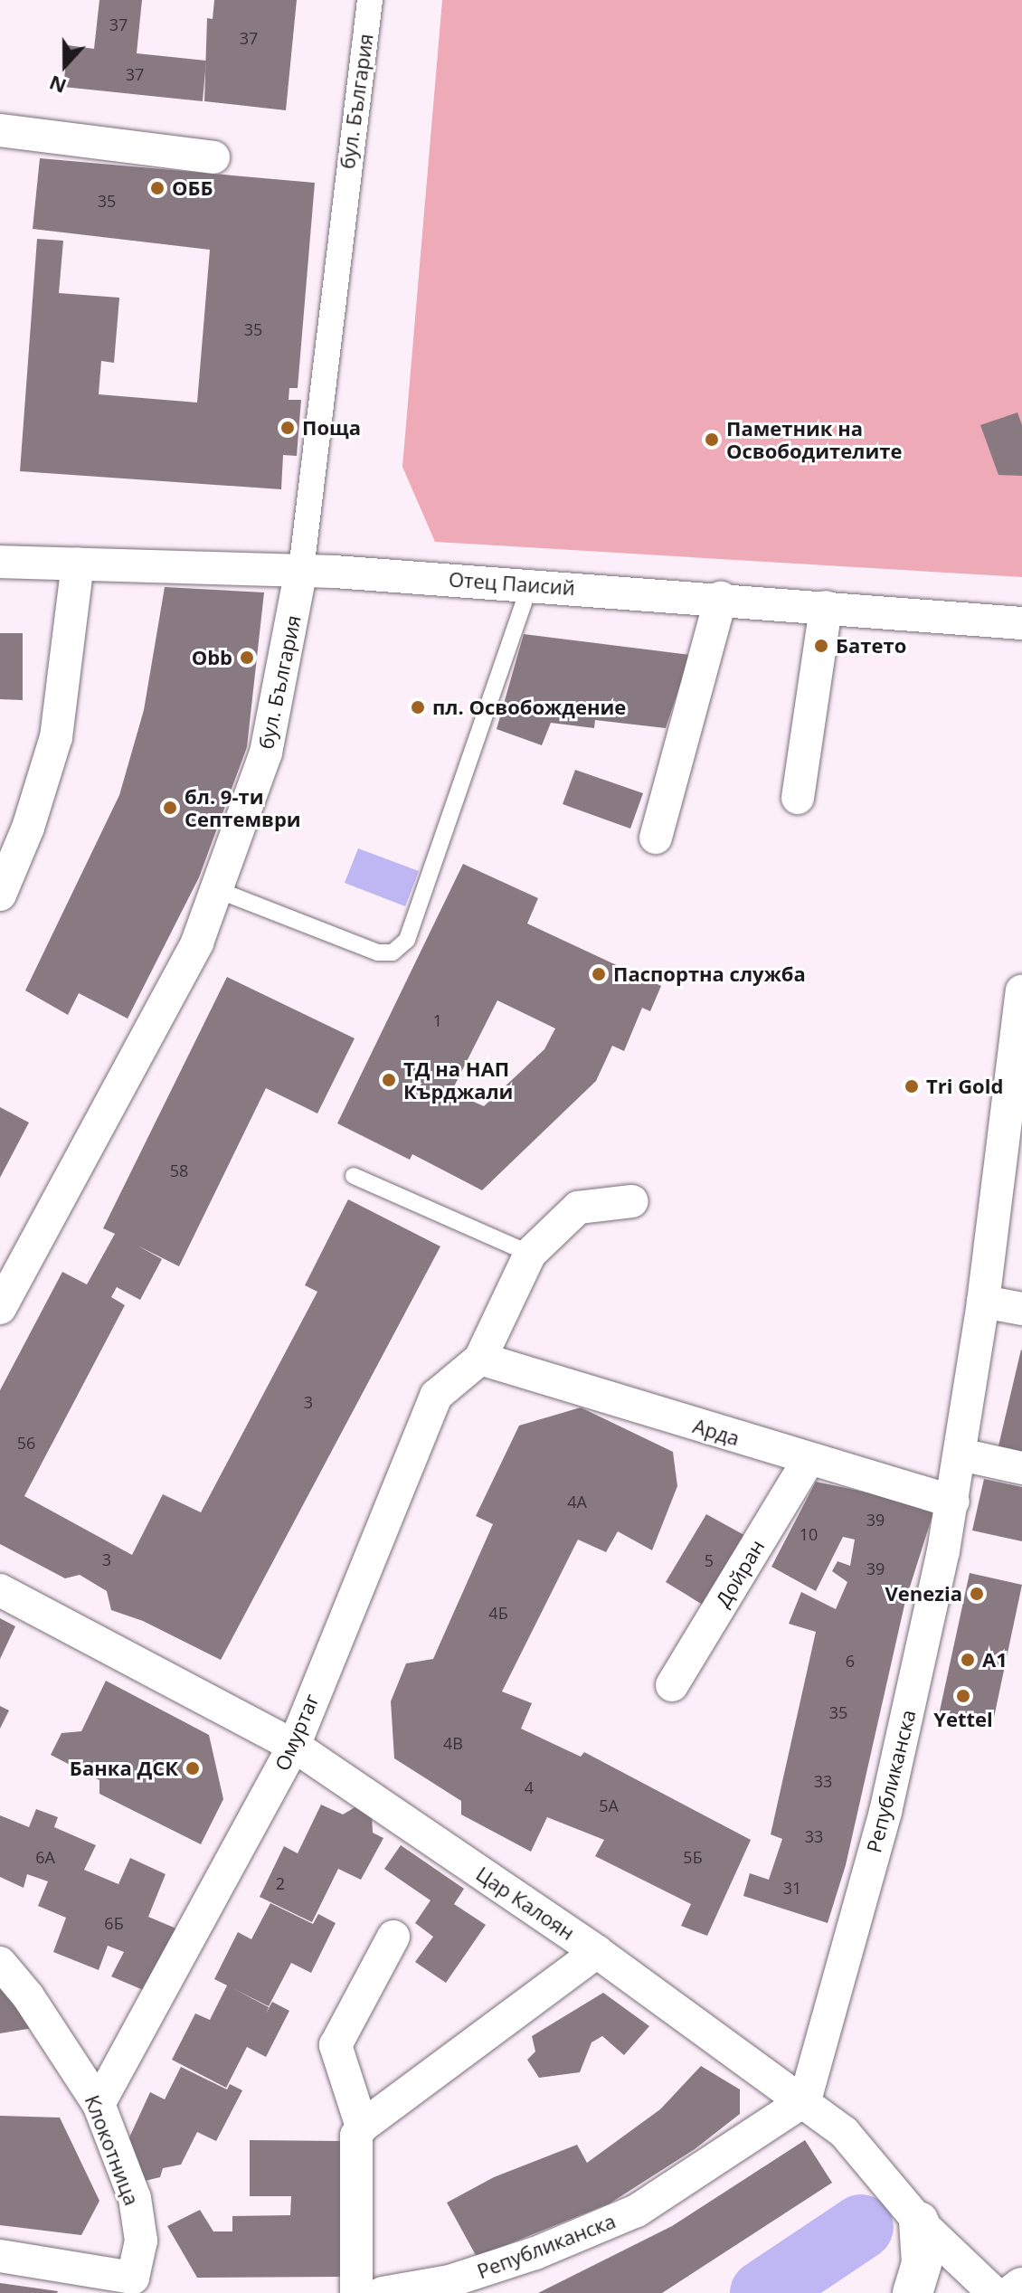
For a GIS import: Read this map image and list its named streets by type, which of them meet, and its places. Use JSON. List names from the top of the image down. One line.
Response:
{"streets":{"street":["бул. България","Отец Паисий","Арда","Дойран","Омуртаг","Републиканска","Цар Калоян","Клокотница"]},"crossings":[["бул. България","Отец Паисий"],["Арда","Дойран"],["Арда","Омуртаг"],["Арда","Републиканска"],["Омуртаг","Цар Калоян"],["Омуртаг","Клокотница"],["Републиканска","Цар Калоян"]],"places":["ОББ","Поща","Паметник на Освободителите","Батето","Obb","пл. Освобождение","бл. 9-ти Септември","Паспортна служба","ТД на НАП Кърджали","Tri Gold","Venezia","A1","Yettel","Банка ДСК"],"house_numbers":["37","37","37","35","35","1","58","3","56","4А","39","10","3","5","39","4Б","6","35","4В","33","4","5А","33","6А","5Б","2","31","6Б"],"north":"bottom"}
